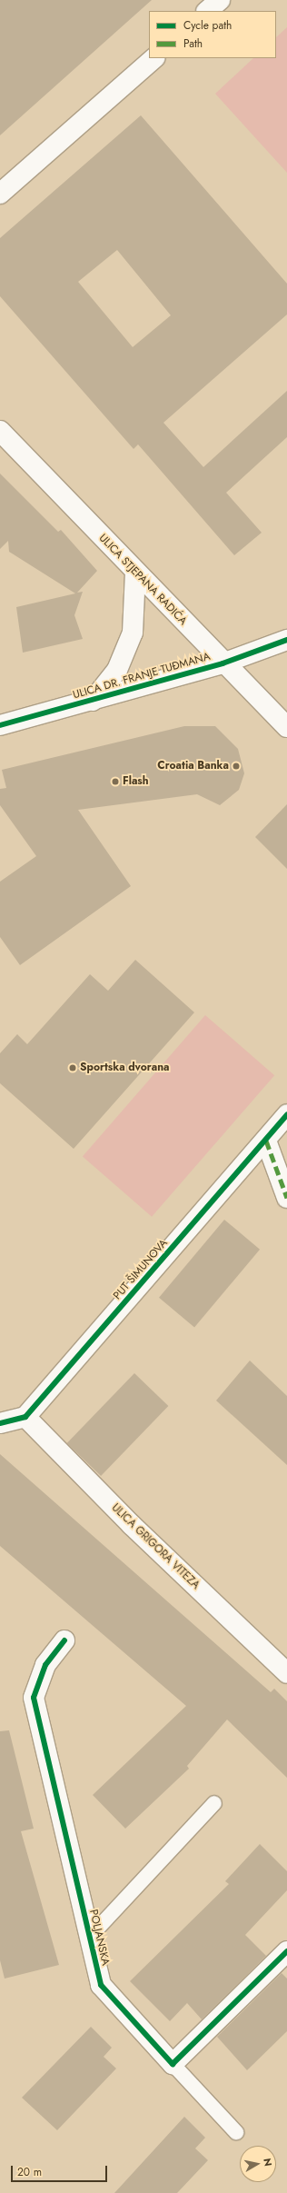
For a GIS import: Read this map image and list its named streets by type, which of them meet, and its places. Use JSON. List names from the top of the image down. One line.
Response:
{"streets":{"street":["ULICA STJEPANA RADIĆA","ULICA DR. FRANJE TUĐMANA","PUT ŠIMUNOVA","ULICA GRIGORA VITEZA","POLJANSKA"]},"crossings":[["ULICA STJEPANA RADIĆA","ULICA DR. FRANJE TUĐMANA"],["PUT ŠIMUNOVA","ULICA GRIGORA VITEZA"]],"places":["Croatia Banka","Flash","Sportska dvorana"],"legend":["Cycle path","Path"],"scale_bar":"20 m","north":"right"}
